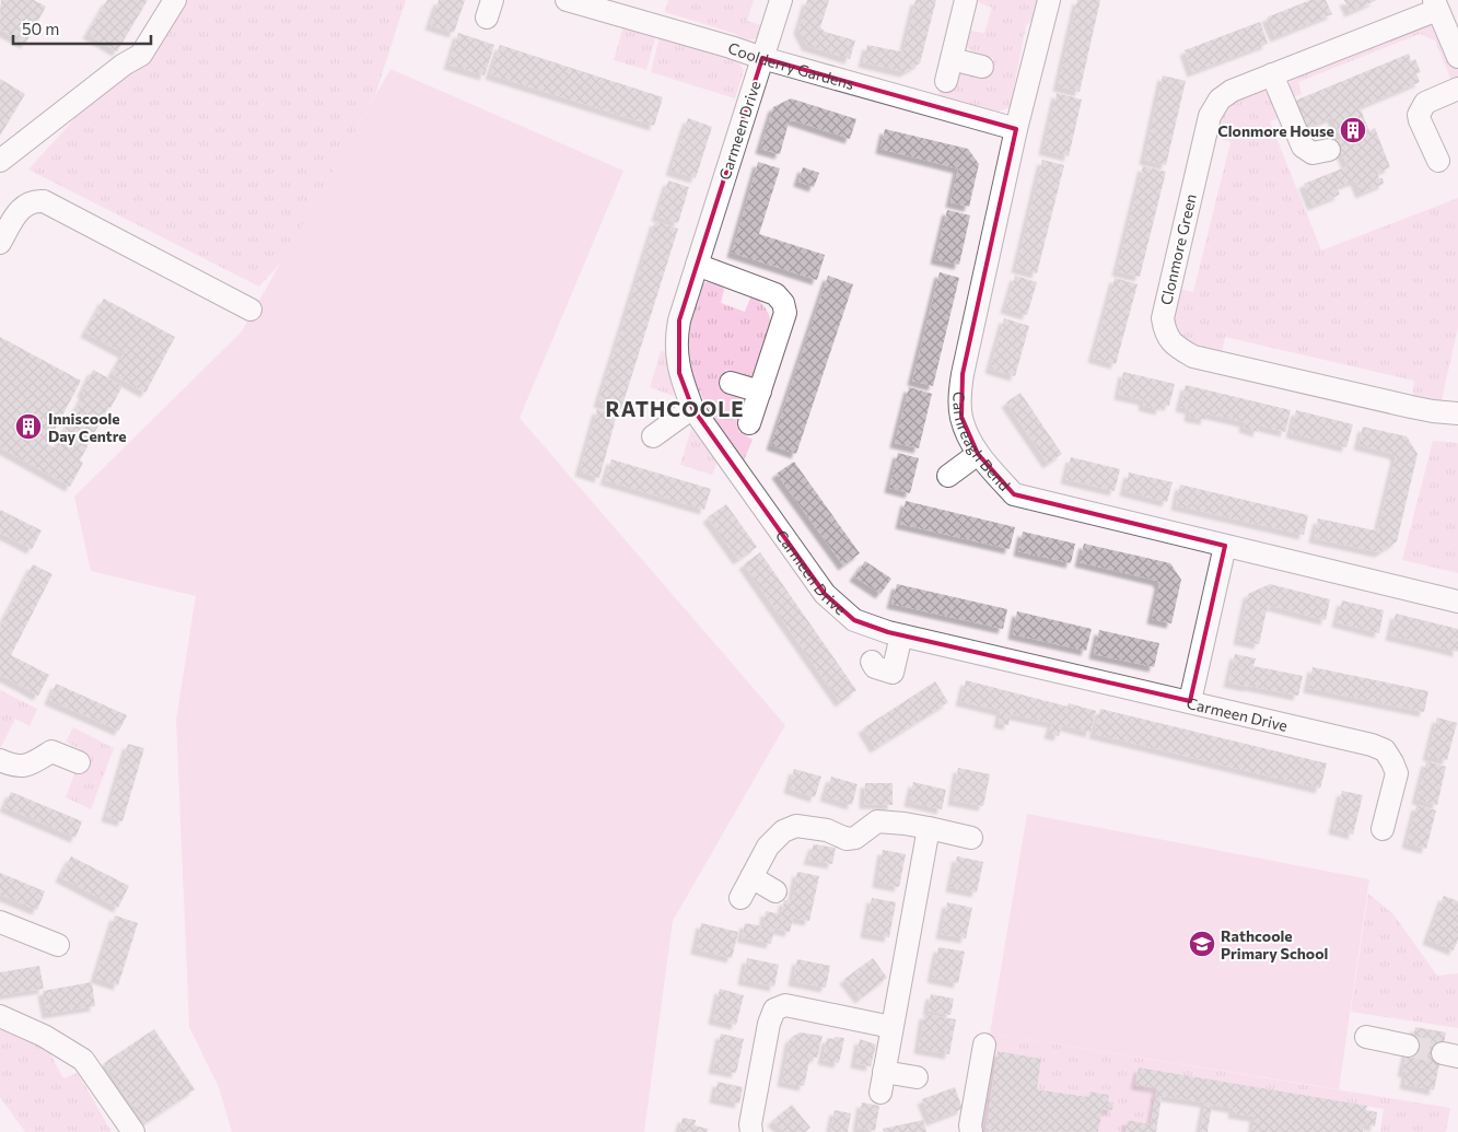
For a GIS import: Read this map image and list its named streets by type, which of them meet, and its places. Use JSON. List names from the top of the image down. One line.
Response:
{"streets":{"street":["Coolderry Gardens","Carmeen Drive","Clonmore Green","Carnreagh Bend"]},"crossings":[["Coolderry Gardens","Carmeen Drive"],["Coolderry Gardens","Carnreagh Bend"]],"districts":["RATHCOOLE"],"places":{"building":["Clonmore House","Inniscoole Day Centre"],"school or university":["Rathcoole Primary School"]},"scale_bar":"50 m"}
